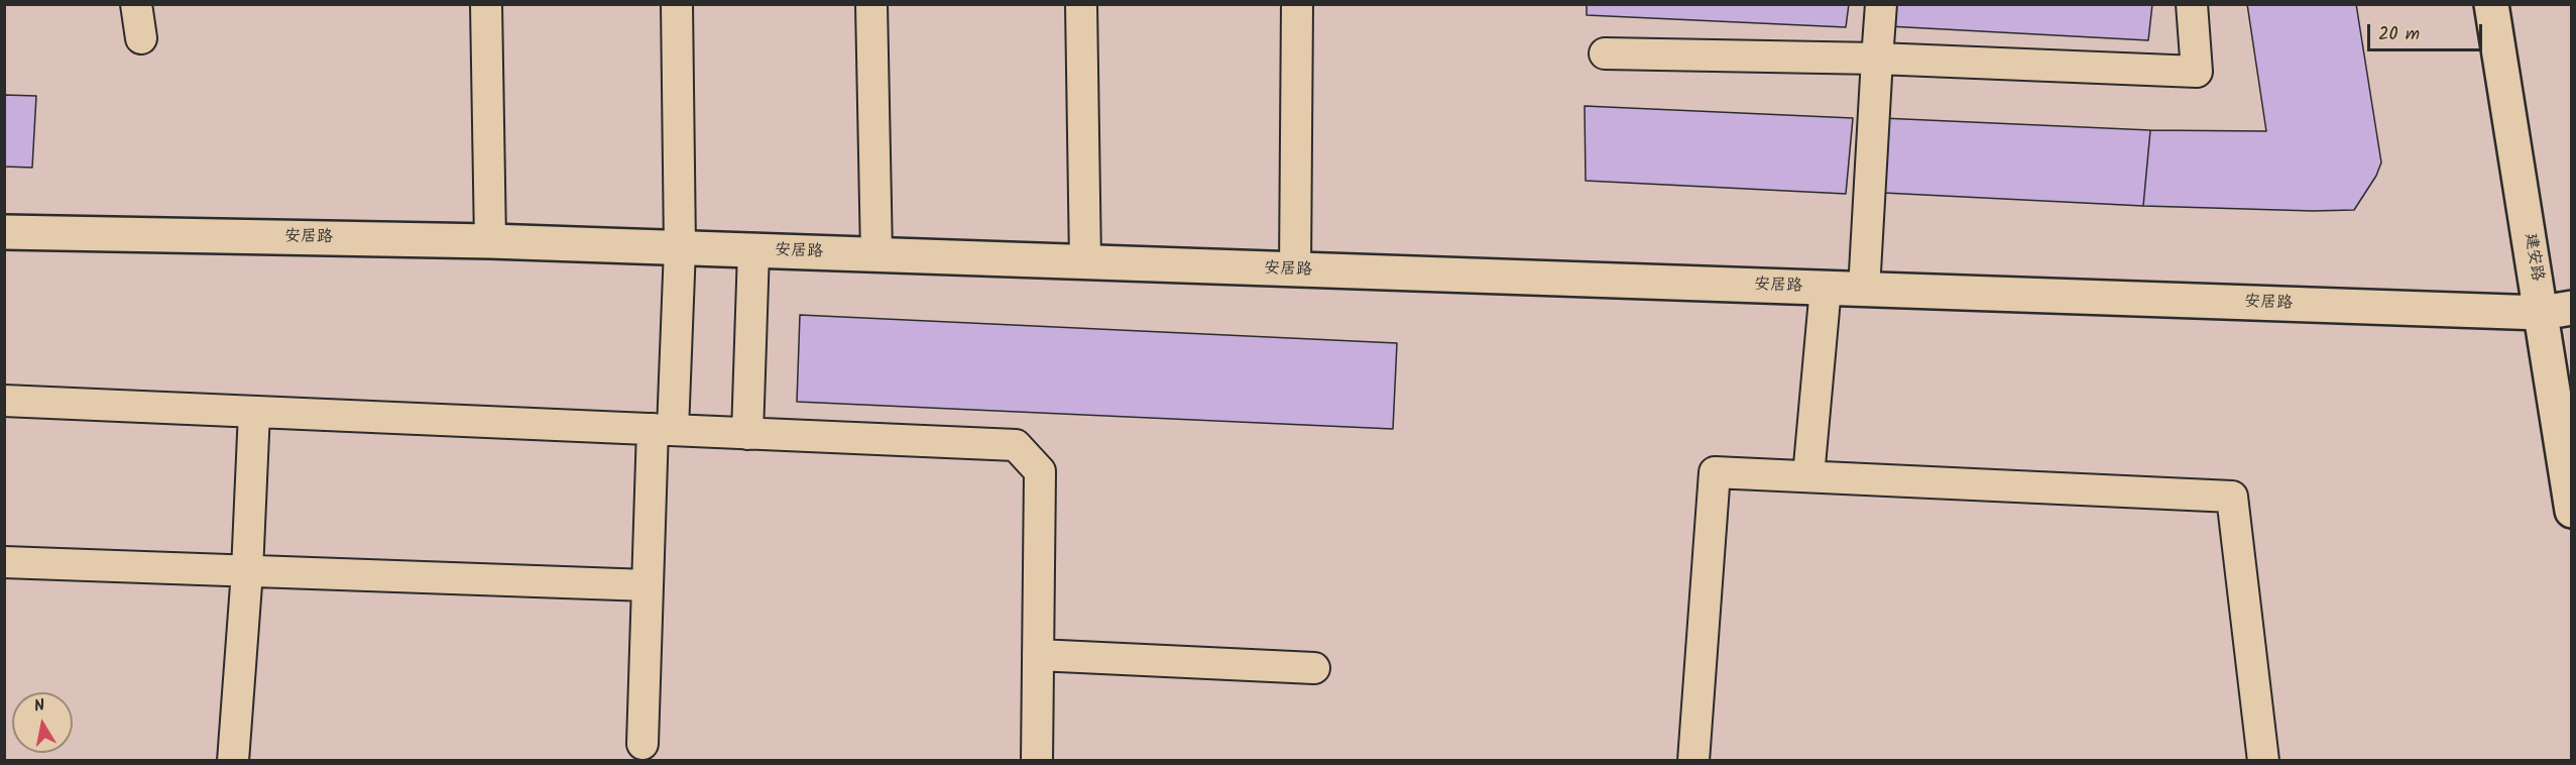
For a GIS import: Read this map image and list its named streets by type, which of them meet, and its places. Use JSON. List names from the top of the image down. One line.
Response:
{"streets":{"street":["安居路","建安路"]},"crossings":[["安居路","建安路"]],"scale_bar":"20 m","north":"top"}
